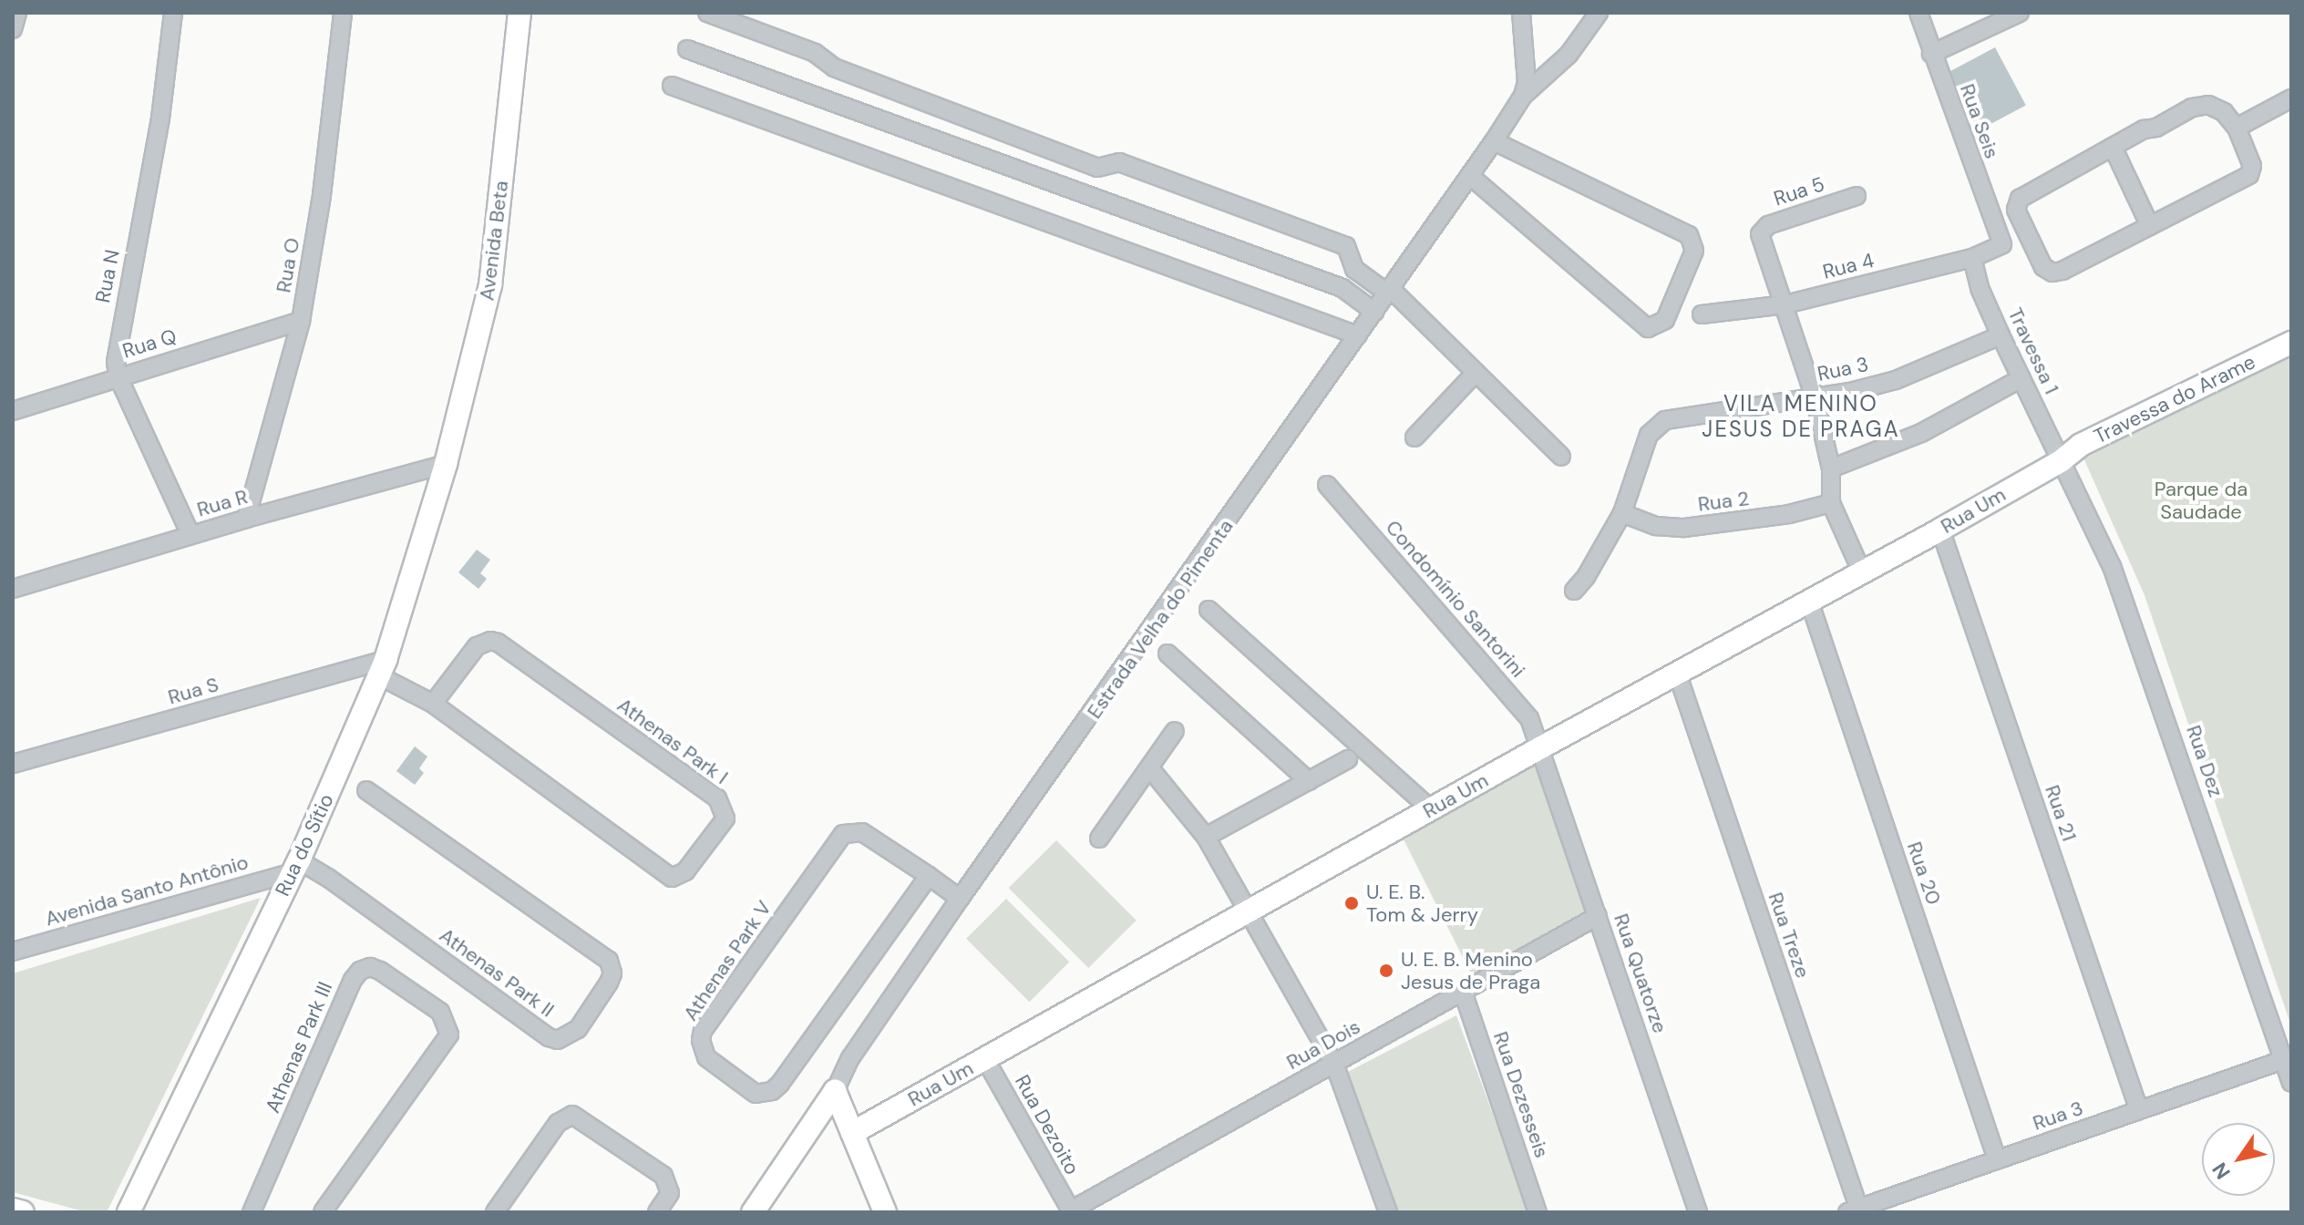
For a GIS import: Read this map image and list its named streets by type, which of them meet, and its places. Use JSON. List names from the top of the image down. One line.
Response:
{"streets":{"main road":["Avenida Beta","Travessa do Arame","Rua Um","Estrada Velha do Pimenta","Rua do Sítio"],"street":["Rua Seis","Rua 5","Rua O","Rua 4","Rua N","Rua Q","Travessa 1","Rua 3","Rua 2","Rua R","Condomínio Santorini","Rua S","Athenas Park I","Rua Dez","Rua 21","Rua 20","Avenida Santo Antônio","Rua Treze","Athenas Park V","Athenas Park II","Rua Quatorze","Rua Dois","Athenas Park III","Rua Dezesseis","Rua Dezoito"]},"crossings":[["Rua Seis","Rua 4"],["Rua 5","Rua 4"],["Avenida Beta","Rua R"],["Avenida Beta","Rua do Sítio"],["Rua O","Rua Q"],["Rua O","Rua R"],["Rua 4","Travessa 1"],["Rua N","Rua Q"],["Rua N","Rua R"],["Travessa 1","Rua 3"],["Travessa 1","Travessa do Arame"],["Travessa 1","Rua Um"],["Travessa 1","Rua Dez"],["Rua 3","Rua 2"],["Rua 3","Rua Dez"],["Rua 3","Rua 21"],["Rua 3","Rua 20"],["Rua 3","Rua Treze"],["Travessa do Arame","Rua Um"],["Travessa do Arame","Rua Dez"],["Rua R","Rua do Sítio"],["Rua Um","Condomínio Santorini"],["Rua Um","Rua Dez"],["Rua Um","Rua 21"],["Rua Um","Rua 20"],["Rua Um","Rua Treze"],["Rua Um","Rua Quatorze"],["Rua Um","Rua Dezoito"],["Condomínio Santorini","Rua Quatorze"],["Estrada Velha do Pimenta","Athenas Park V"],["Rua S","Athenas Park I"],["Rua S","Rua do Sítio"],["Athenas Park I","Rua do Sítio"],["Rua do Sítio","Avenida Santo Antônio"],["Rua do Sítio","Athenas Park II"],["Avenida Santo Antônio","Athenas Park II"],["Rua Quatorze","Rua Dois"],["Rua Dois","Rua Dezesseis"],["Rua Dois","Rua Dezoito"]],"districts":["VILA MENINO JESUS DE PRAGA"],"parks":["Parque da Saudade"],"places":["U. E. B. Tom & Jerry","U. E. B. Menino Jesus de Praga"],"north":"bottom left"}
